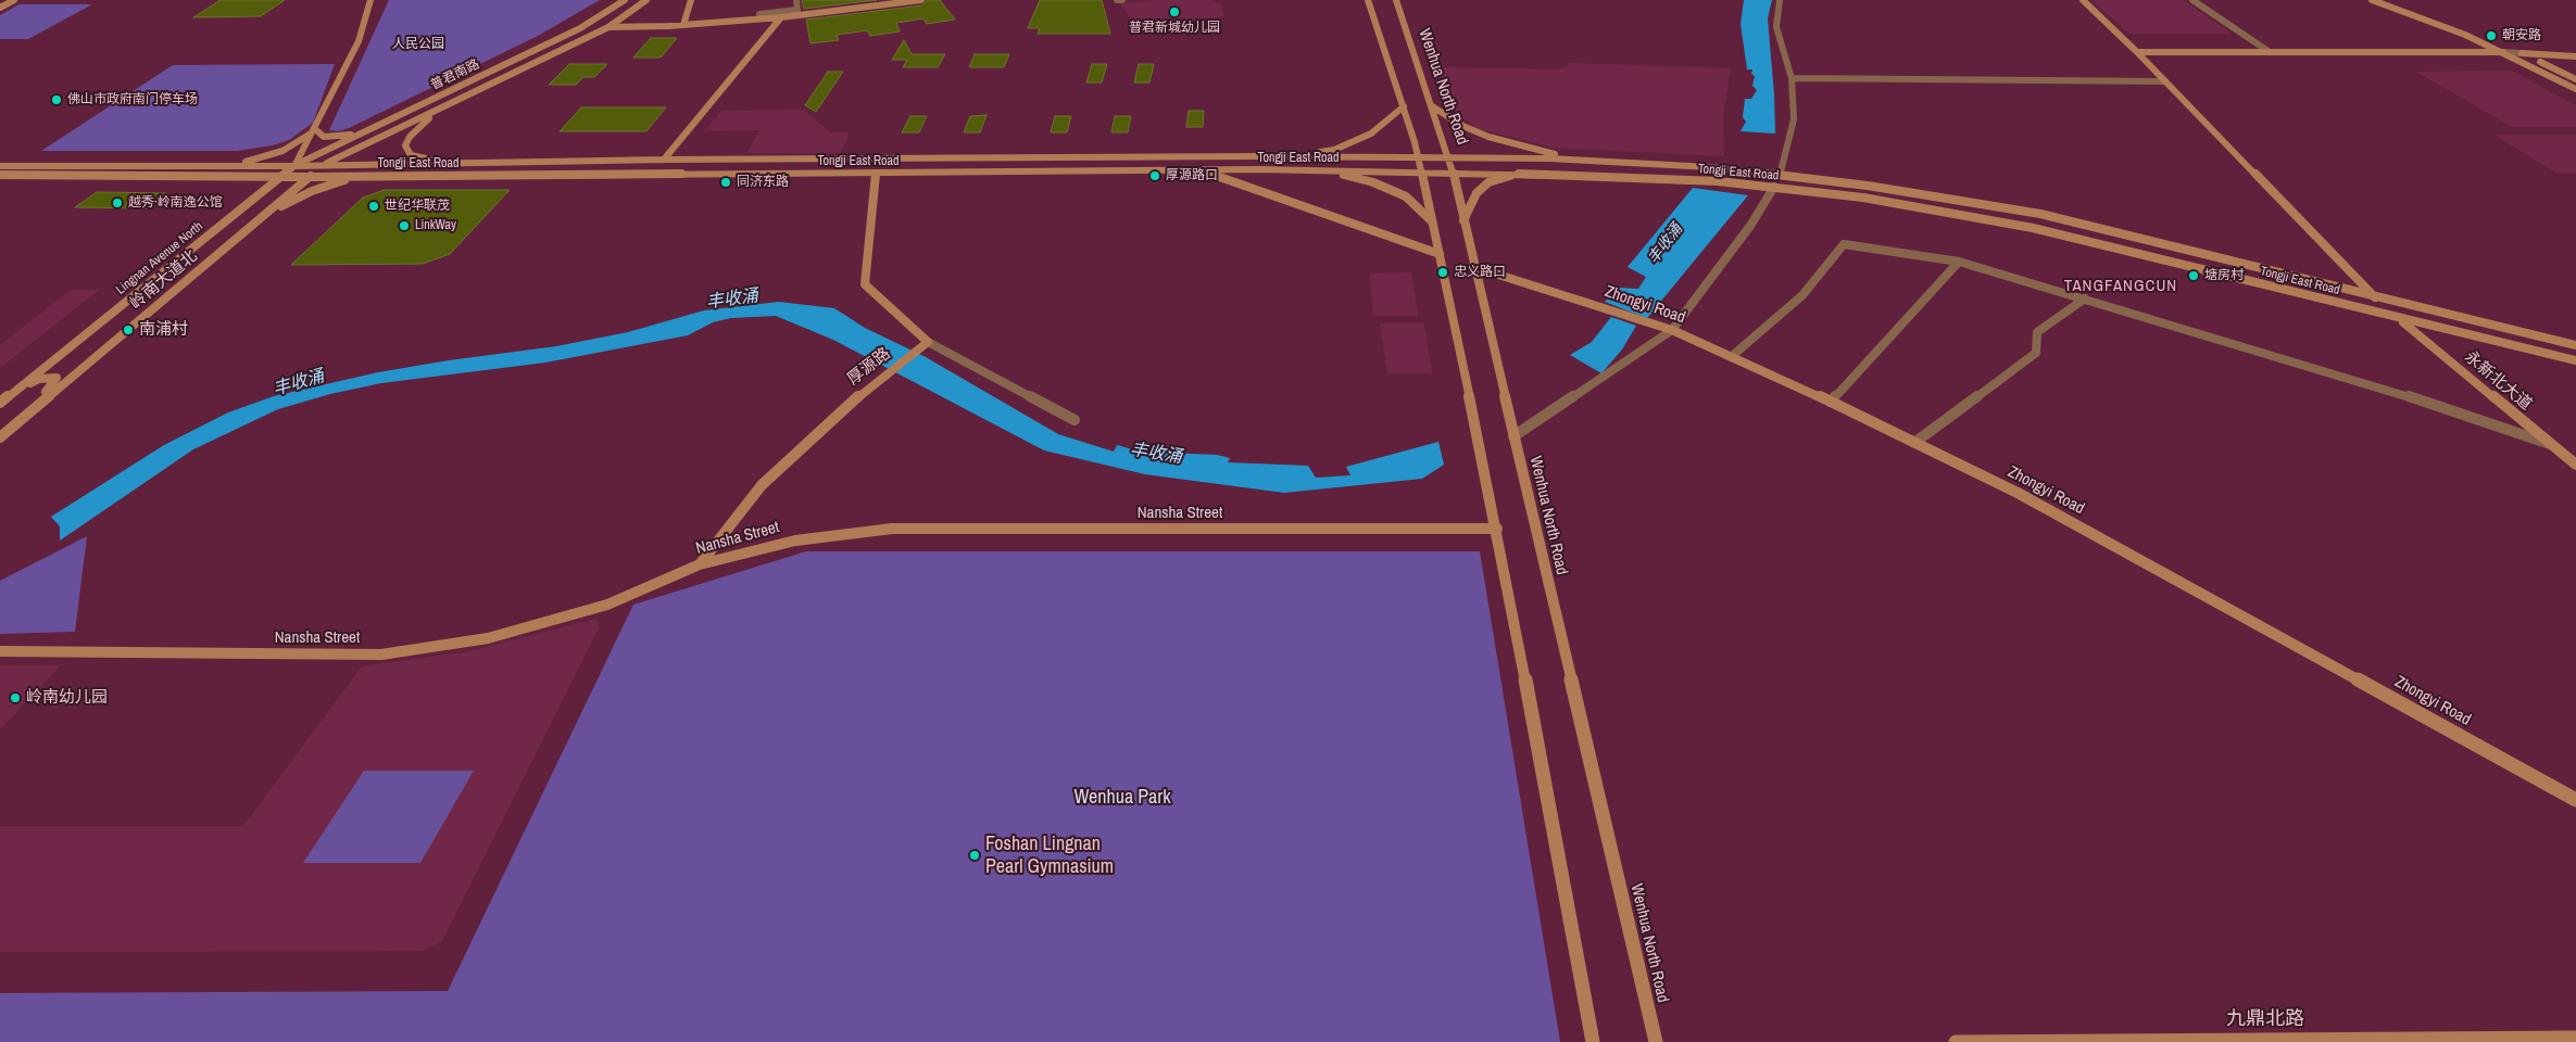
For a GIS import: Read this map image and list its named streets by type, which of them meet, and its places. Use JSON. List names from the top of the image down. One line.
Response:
{"streets":{"main road":["普君南路","Wenhua North Road","Tongji East Road","Lingnan Avenue North","岭南大道北","Zhongyi Road","厚源路","永新北大道","Nansha Street","九鼎北路"]},"crossings":[["普君南路","Tongji East Road"],["普君南路","Lingnan Avenue North"],["普君南路","岭南大道北"],["Wenhua North Road","Tongji East Road"],["Wenhua North Road","Zhongyi Road"],["Tongji East Road","Lingnan Avenue North"],["Tongji East Road","岭南大道北"],["Tongji East Road","永新北大道"],["厚源路","Nansha Street"]],"districts":["TANGFANGCUN"],"water":["丰收涌"],"parks":["人民公园","Wenhua Park"],"places":["普君新城幼儿园","朝安路","佛山市政府南门停车场","厚源路口","同济东路","越秀·岭南逸公馆","世纪华联茂","LinkWay","忠义路口","塘房村","南浦村","岭南幼儿园","Foshan Lingnan Pearl Gymnasium"]}
